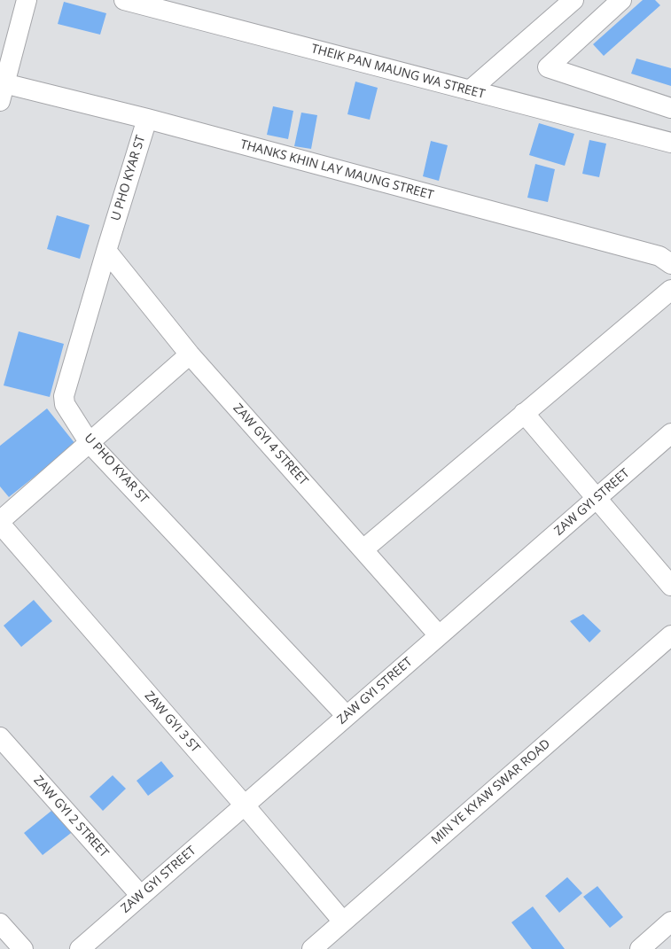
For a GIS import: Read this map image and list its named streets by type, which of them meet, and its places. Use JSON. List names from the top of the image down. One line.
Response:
{"streets":{"street":["THEIK PAN MAUNG WA STREET","THANKS KHIN LAY MAUNG STREET","U PHO KYAR ST","ZAW GYI 4 STREET","ZAW GYI STREET","ZAW GYI 3 ST","MIN YE KYAW SWAR ROAD","ZAW GYI 2 STREET"]},"crossings":[["THANKS KHIN LAY MAUNG STREET","U PHO KYAR ST"],["U PHO KYAR ST","ZAW GYI 4 STREET"],["U PHO KYAR ST","ZAW GYI STREET"],["ZAW GYI 4 STREET","ZAW GYI STREET"],["ZAW GYI STREET","ZAW GYI 3 ST"],["ZAW GYI STREET","ZAW GYI 2 STREET"],["ZAW GYI 3 ST","MIN YE KYAW SWAR ROAD"]]}
